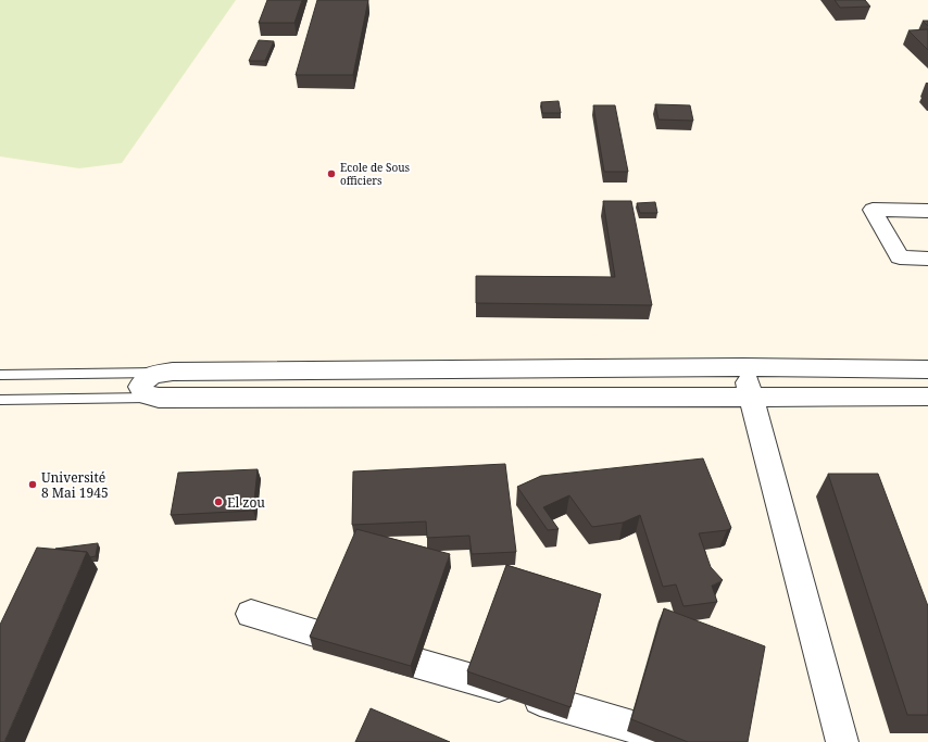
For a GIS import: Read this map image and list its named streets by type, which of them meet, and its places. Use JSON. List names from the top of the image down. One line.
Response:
{"places":["Ecole de Sous officiers","Université 8 Mai 1945","El zou"]}
